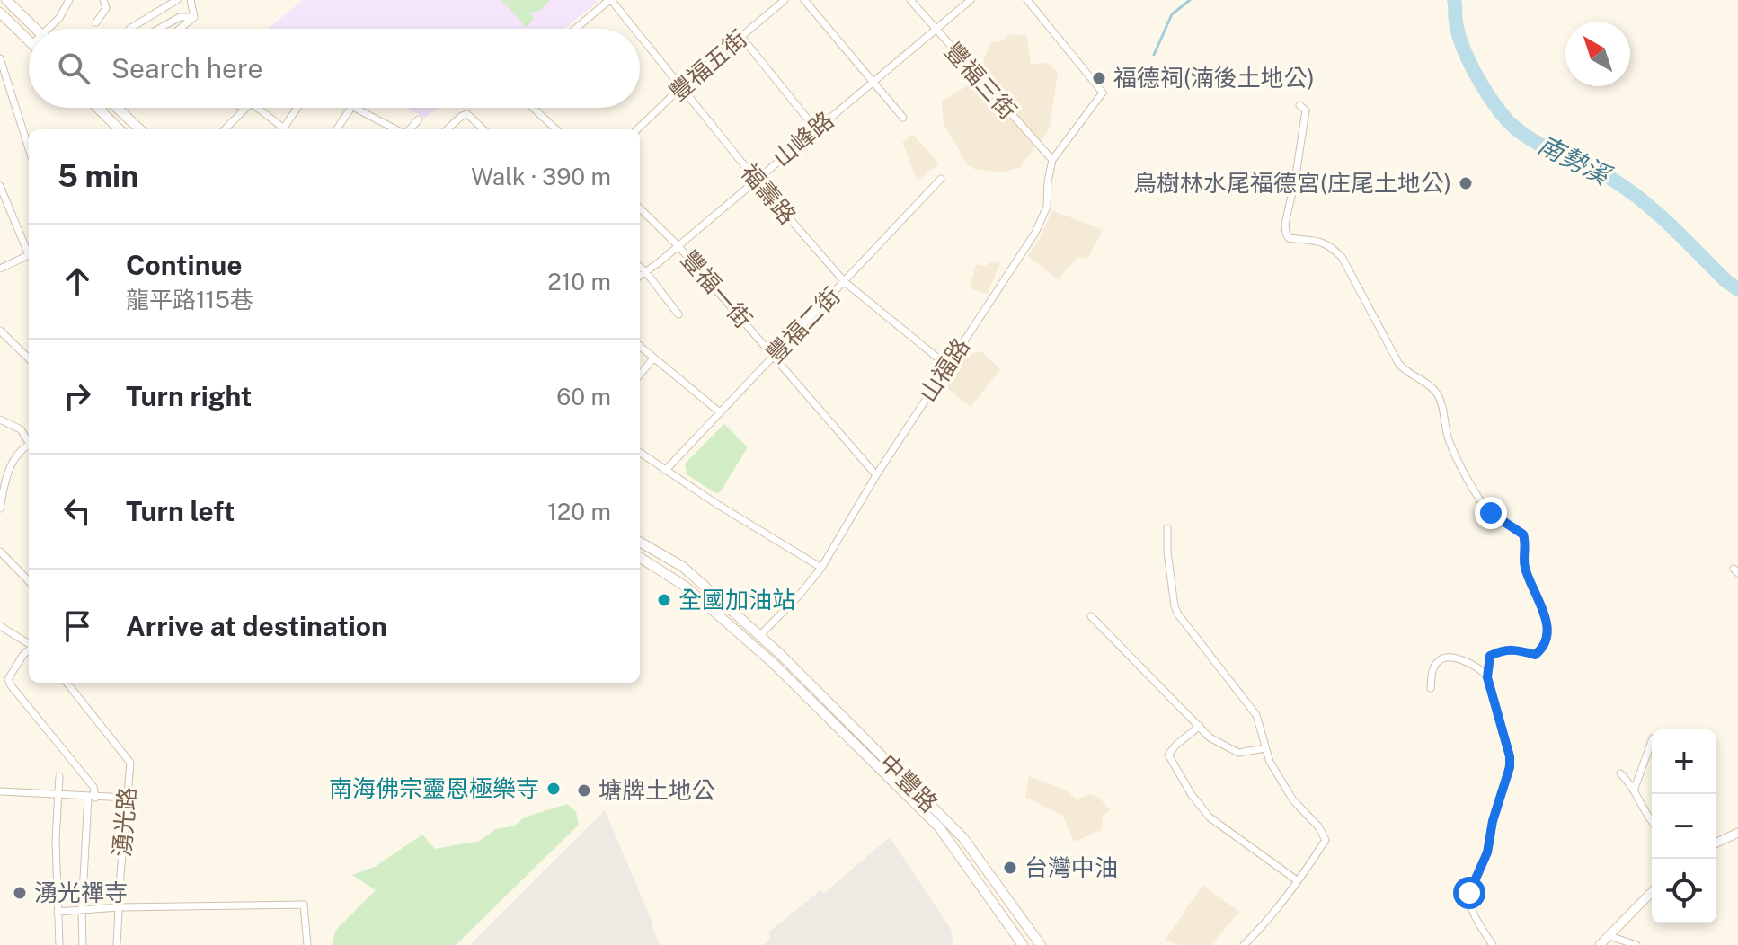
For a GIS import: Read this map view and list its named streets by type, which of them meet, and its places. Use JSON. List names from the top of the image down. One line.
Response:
{"streets":{"main road":["中豐路"],"street":["豐福五街","豐福三街","山峰路","福壽路","豐福一街","豐福二街","山福路","湧光路"]},"crossings":[["豐福五街","福壽路"],["豐福三街","山峰路"],["豐福三街","山福路"],["山峰路","福壽路"],["山峰路","豐福一街"],["福壽路","豐福二街"],["福壽路","山福路"],["豐福一街","豐福二街"],["豐福一街","山福路"],["山福路","中豐路"]],"water":["南勢溪"],"places":["福德祠(湳後土地公)","烏樹林水尾福德宮(庄尾土地公)","全國加油站","南海佛宗靈恩極樂寺","塘牌土地公","台灣中油","湧光禪寺"],"north":"top left","page":{"search":"Search here","heading":["5 min","Walk · 390 m"],"list":[["Continue","龍平路115巷","210 m"],["Turn right","60 m"],["Turn left","120 m"],"Arrive at destination"],"map_buttons":["+","−"]}}
